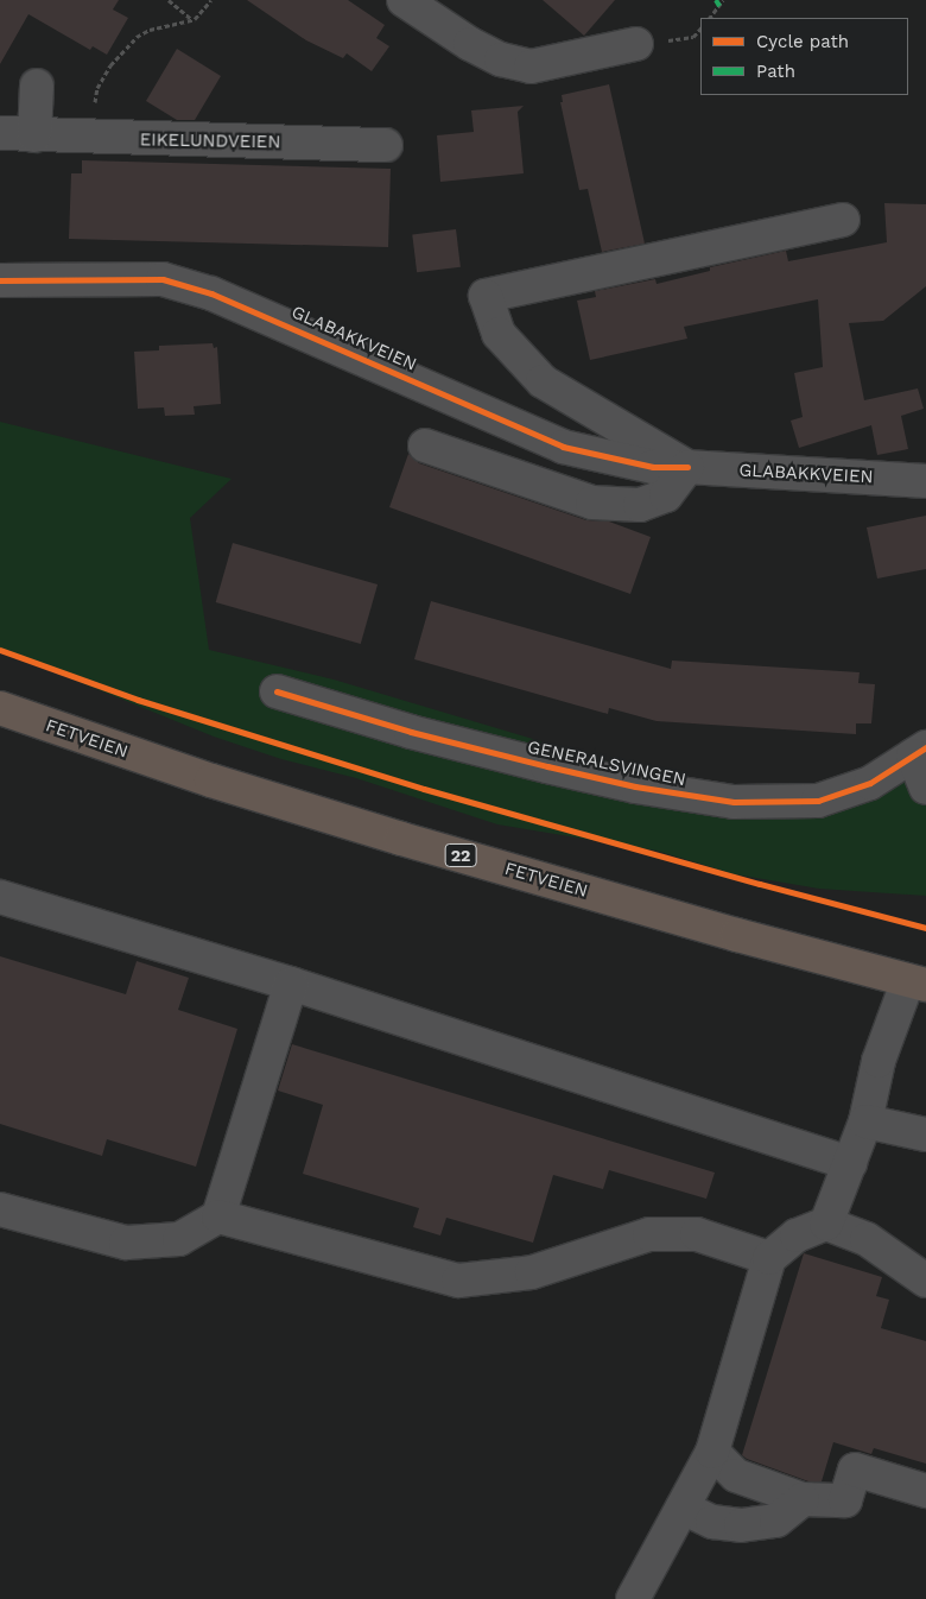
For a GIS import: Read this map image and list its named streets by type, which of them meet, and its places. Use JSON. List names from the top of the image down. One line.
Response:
{"streets":{"highway":["FETVEIEN","22"],"street":["EIKELUNDVEIEN","GLABAKKVEIEN","GENERALSVINGEN"]},"legend":["Cycle path","Path"]}
